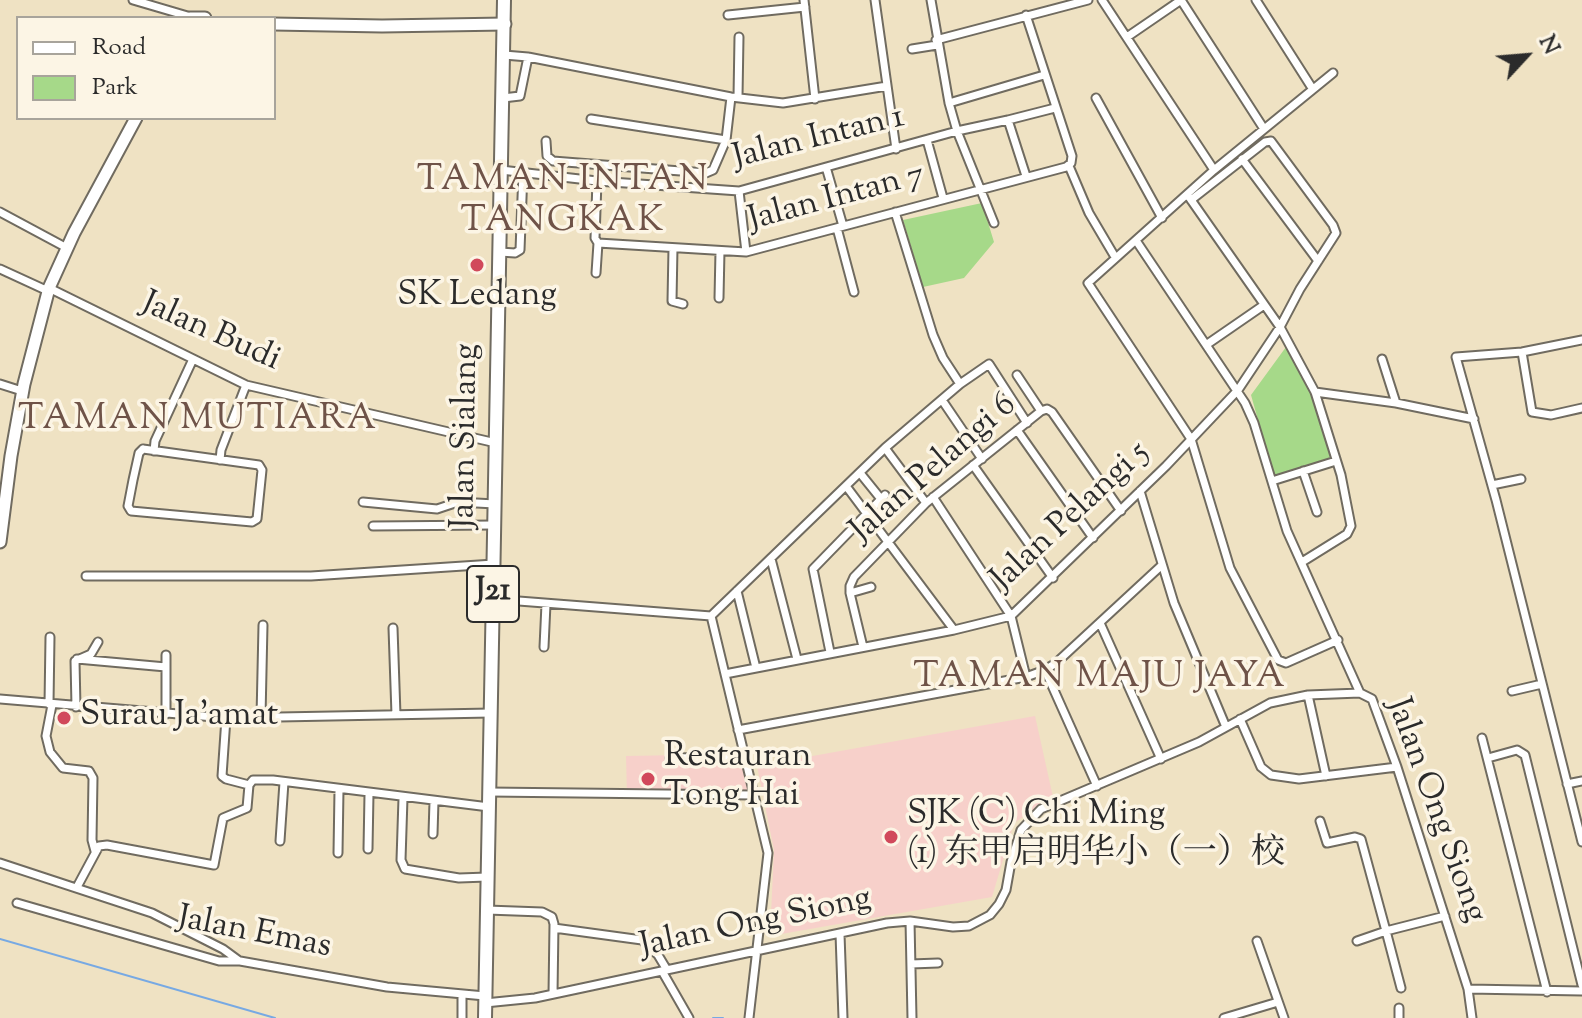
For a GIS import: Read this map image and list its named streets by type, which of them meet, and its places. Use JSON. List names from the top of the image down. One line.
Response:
{"streets":{"main road":["Jalan Sialang","J21"],"street":["Jalan Intan 1","Jalan Intan 7","Jalan Budi","Jalan Pelangi 6","Jalan Pelangi 5","Jalan Ong Siong","Jalan Emas"]},"crossings":[["Jalan Intan 1","Jalan Sialang"],["Jalan Budi","Jalan Sialang"],["Jalan Sialang","Jalan Ong Siong"],["Jalan Sialang","Jalan Emas"],["Jalan Pelangi 6","Jalan Pelangi 5"],["Jalan Ong Siong","Jalan Emas"]],"districts":["TAMAN INTAN TANGKAK","TAMAN MUTIARA","TAMAN MAJU JAYA"],"places":["SK Ledang","Surau Ja'amat","Restauran Tong Hai","SJK (C) Chi Ming (1) 东甲启明华小（一）校"],"legend":["Road","Park"],"north":"top right"}
